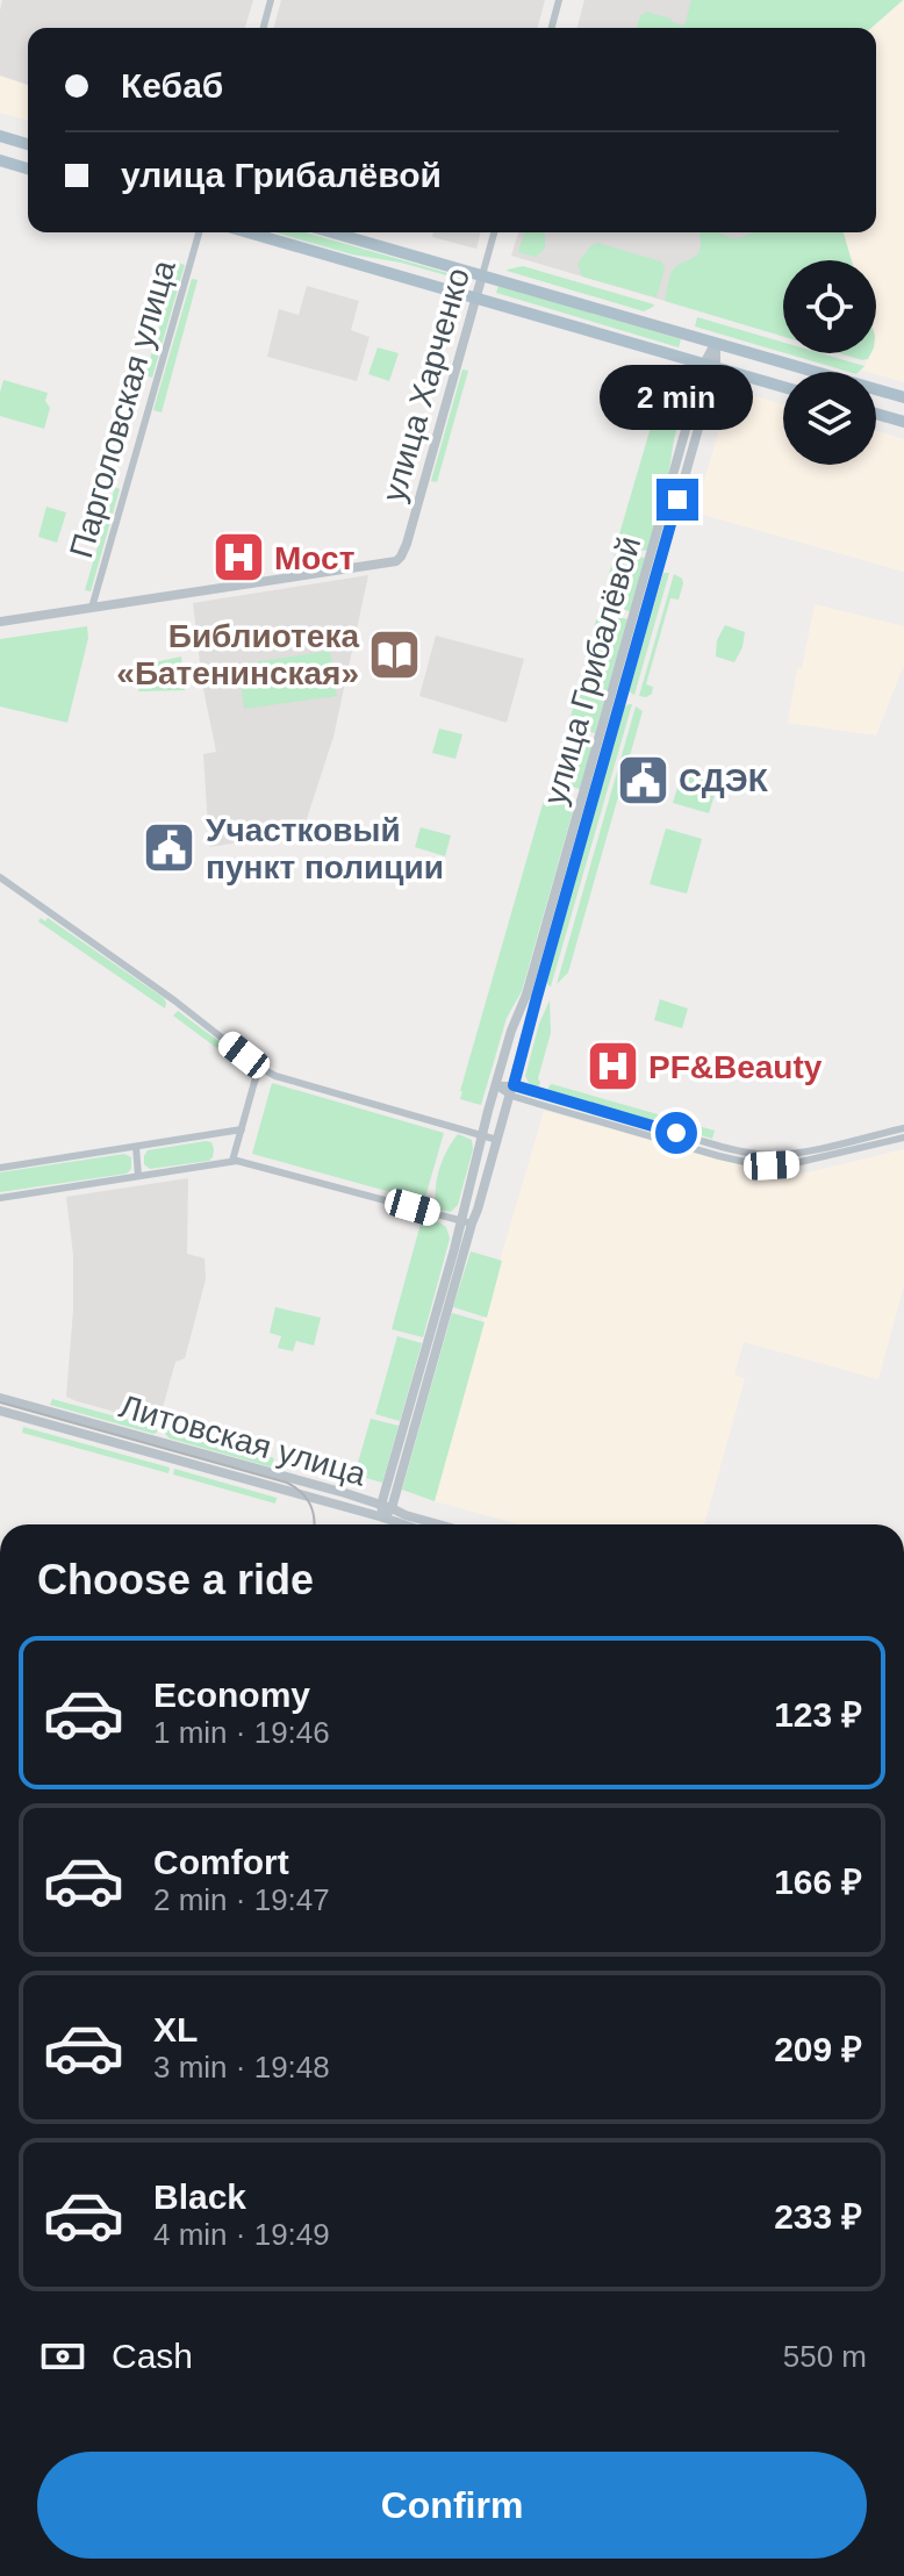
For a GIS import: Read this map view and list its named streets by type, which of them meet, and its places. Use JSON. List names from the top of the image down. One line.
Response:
{"streets":{"street":["улица Харченко","Парголовская улица","улица Грибалёвой","Литовская улица"]},"crossings":[["улица Харченко","Парголовская улица"],["улица Грибалёвой","Литовская улица"]],"places":{"hospital":["Мост","PF&Beauty"],"library":["Библиотека «Батенинская»"],"public building":["СДЭК","Участковый пункт полиции"]},"page":{"banner":["Кебаб","улица Грибалёвой"],"bubble":"2 min","heading":"Choose a ride","list":[{"name":"Economy","note":"1 min · 19:46","value":"123 ₽"},{"name":"Comfort","note":"2 min · 19:47","value":"166 ₽"},{"name":"XL","note":"3 min · 19:48","value":"209 ₽"},{"name":"Black","note":"4 min · 19:49","value":"233 ₽"}],"pay":["Cash","550 m"],"buttons":"Confirm"}}
